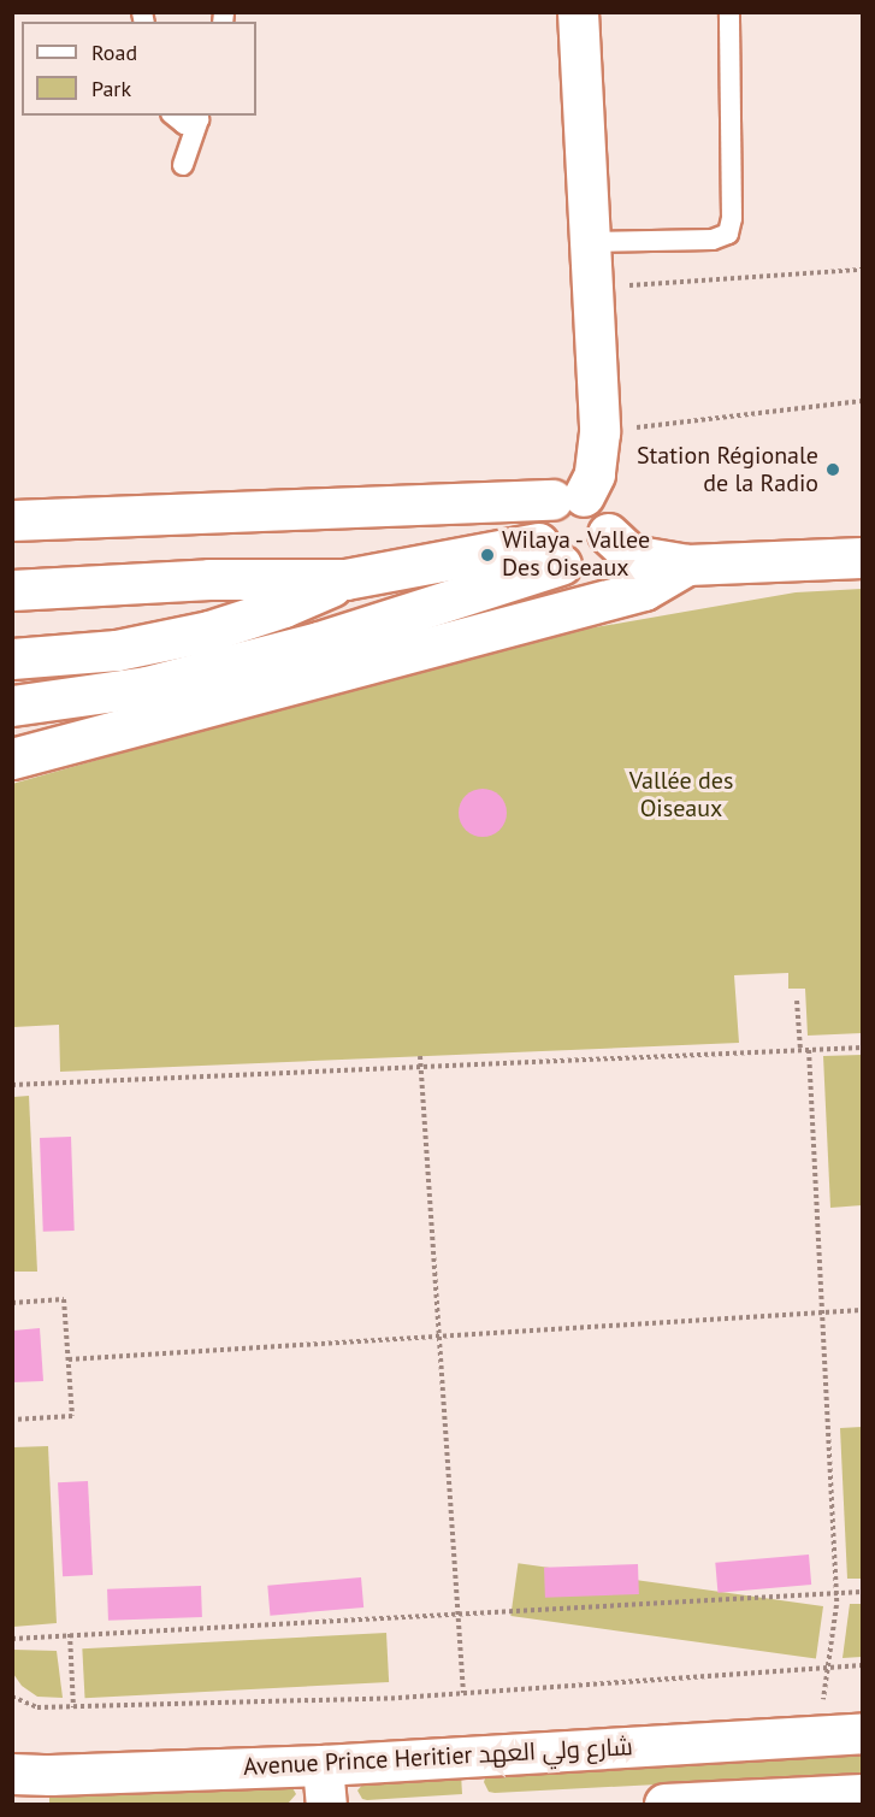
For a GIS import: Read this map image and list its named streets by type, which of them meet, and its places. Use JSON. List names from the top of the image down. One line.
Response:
{"streets":{"street":["Avenue Prince Heritier شارع ولي العهد"]},"parks":["Vallée des Oiseaux"],"places":["Station Régionale de la Radio","Wilaya - Vallee Des Oiseaux"],"legend":["Road","Park"]}
